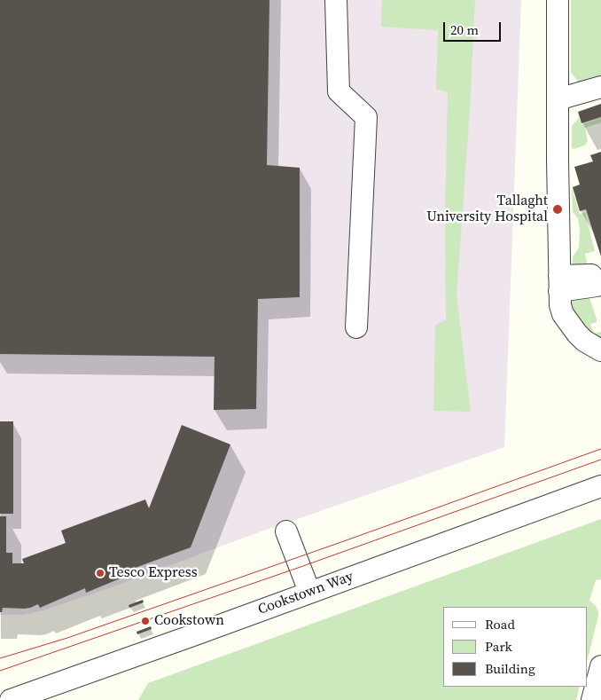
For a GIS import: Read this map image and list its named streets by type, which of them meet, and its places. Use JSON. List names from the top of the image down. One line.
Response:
{"streets":{"street":["Cookstown Way"]},"places":["Tallaght University Hospital","Tesco Express","Cookstown"],"legend":["Road","Park","Building"],"scale_bar":"20 m"}
